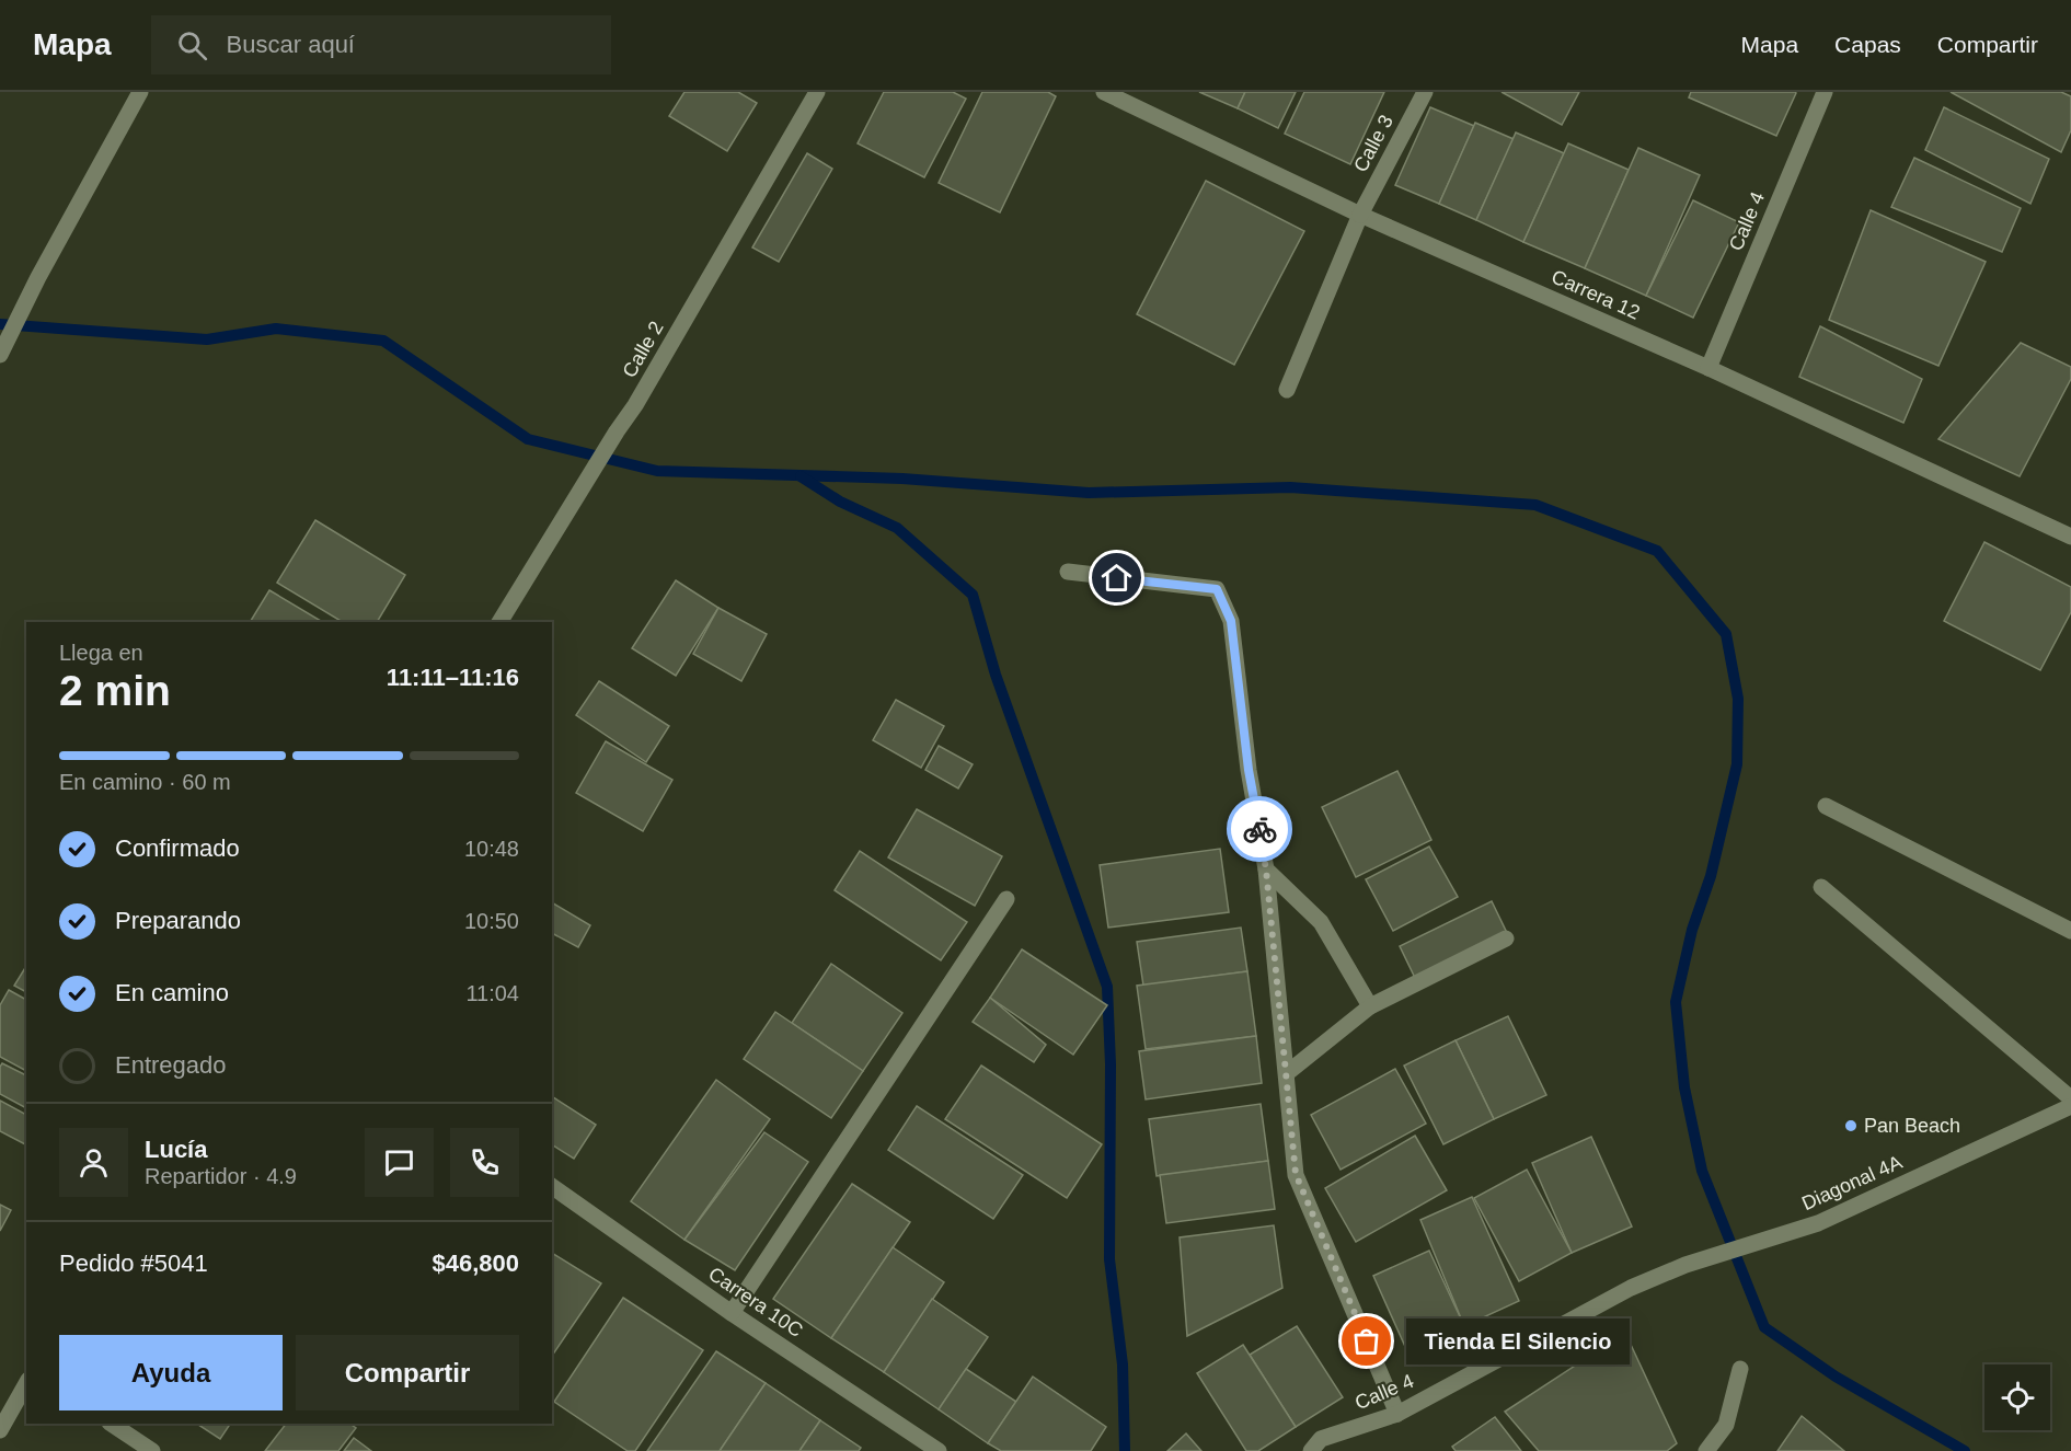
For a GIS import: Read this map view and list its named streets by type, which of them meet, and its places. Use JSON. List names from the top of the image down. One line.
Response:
{"streets":{"street":["Calle 3","Calle 4","Carrera 12","Calle 2","Diagonal 4A","Carrera 10C"]},"crossings":[["Calle 3","Carrera 12"],["Calle 4","Carrera 12"],["Calle 4","Diagonal 4A"]],"places":["Pan Beach","Tienda El Silencio"],"page":{"header":"Mapa","search":"Buscar aquí","nav":["Mapa","Capas","Compartir"],"heading":["2 min","Llega en","11:11–11:16"],"panel":["Lucía","Repartidor · 4.9","Pedido #5041","$46,800"],"bar":"En camino · 60 m","list":[["Confirmado","10:48"],["Preparando","10:50"],["En camino","11:04"],"Entregado"],"bubble":"Tienda El Silencio","buttons":["Ayuda","Compartir"]}}
